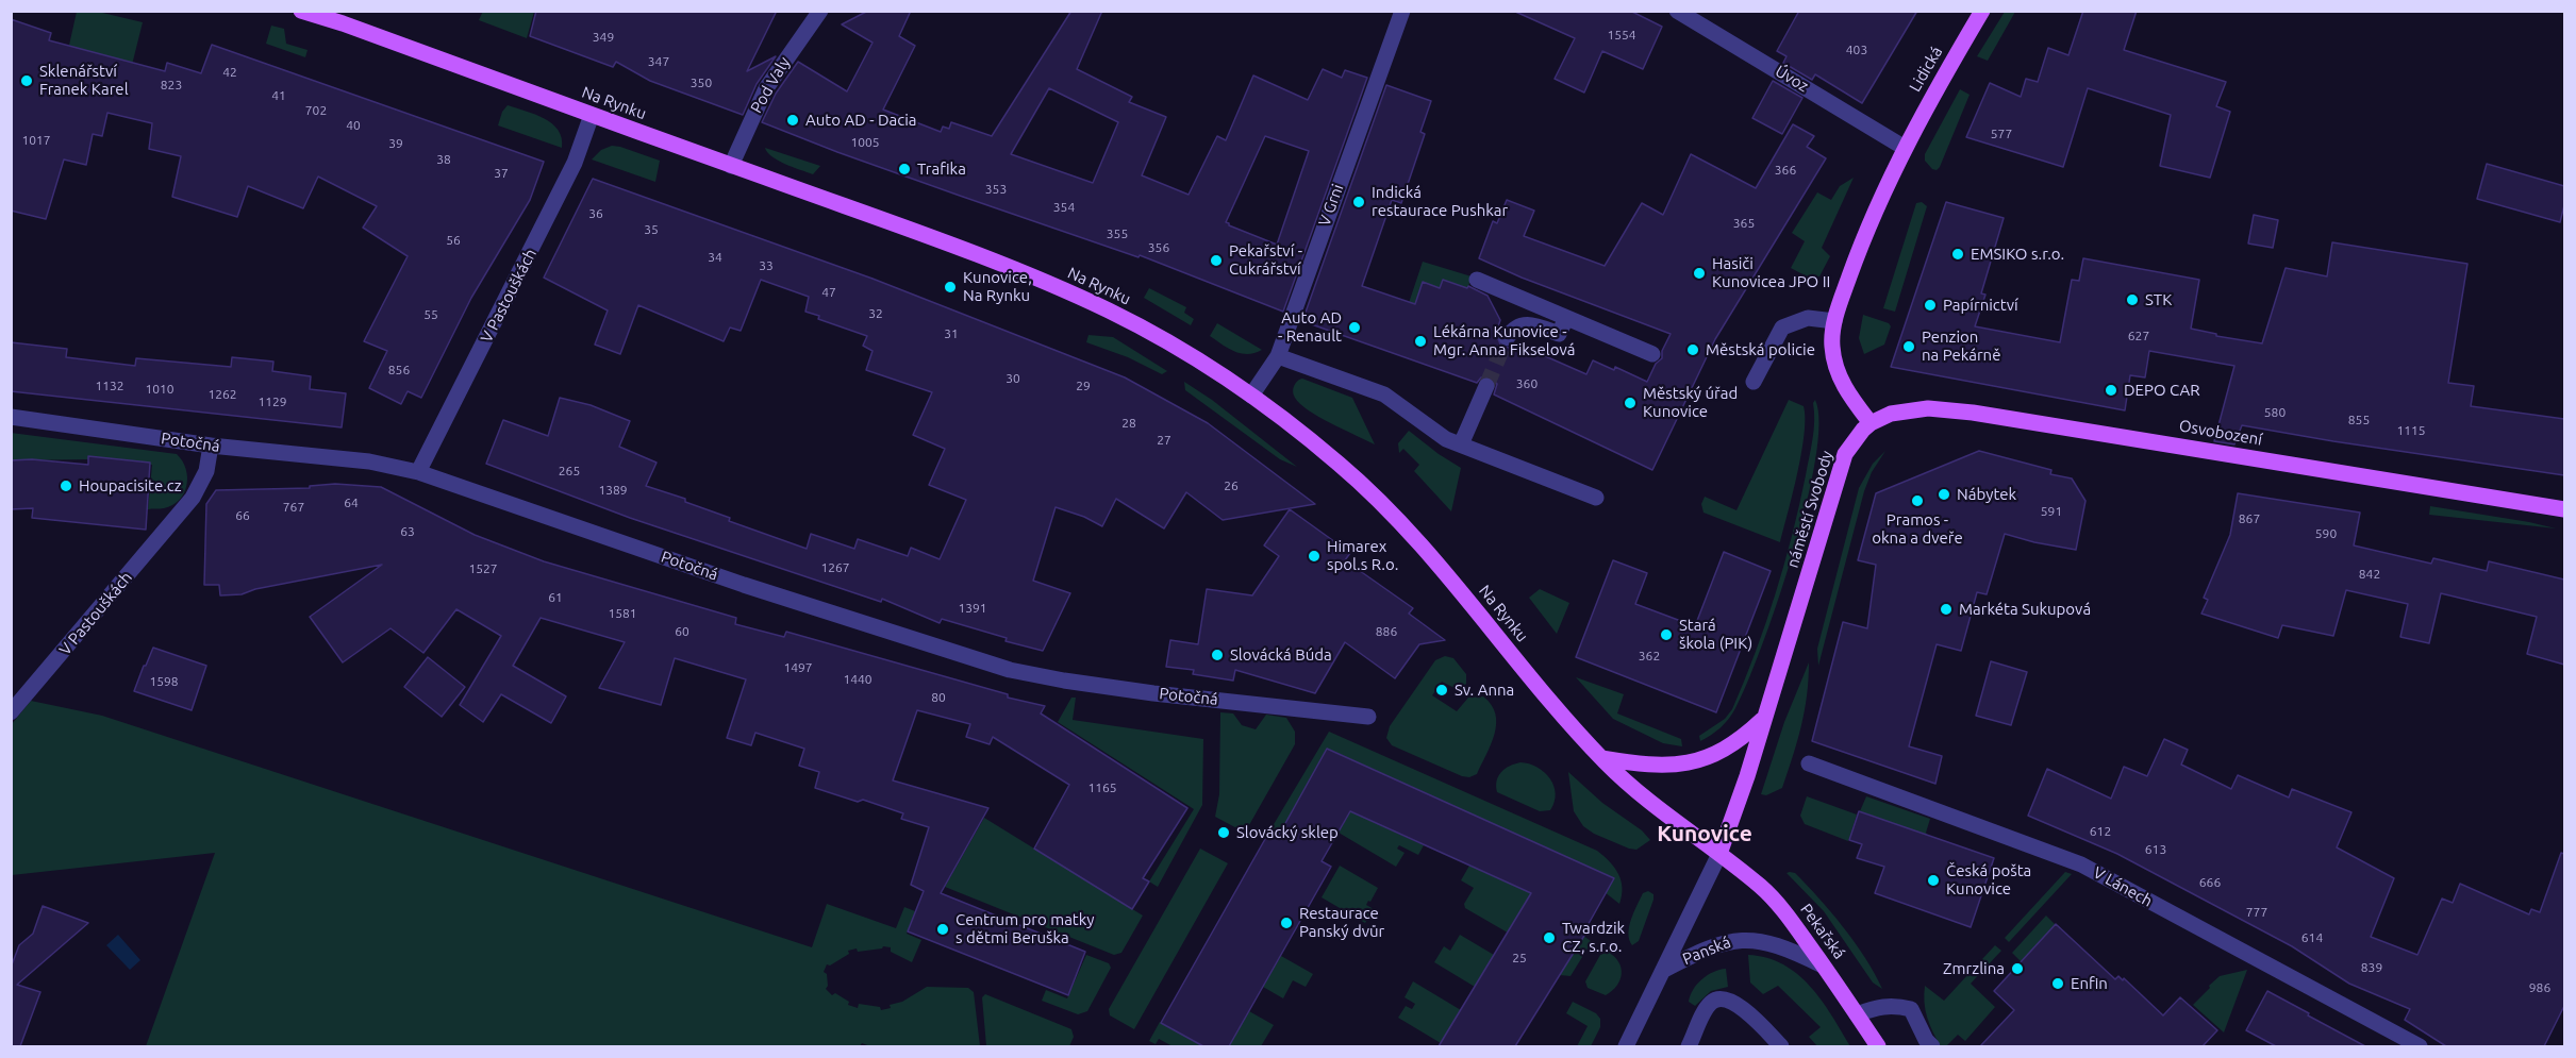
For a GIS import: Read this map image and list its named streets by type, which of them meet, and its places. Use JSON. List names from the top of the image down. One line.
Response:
{"streets":{"main road":["Lidická","Na Rynku","Osvobození","náměstí Svobody","Pekařská"],"street":["Úvoz","Pod Valy","V Grni","V Pastouškách","Potočná","V Lánech","Panská"]},"crossings":[["Lidická","Úvoz"],["Pod Valy","Na Rynku"],["Na Rynku","V Grni"],["Na Rynku","V Pastouškách"],["Na Rynku","náměstí Svobody"],["Na Rynku","Pekařská"],["Na Rynku","Panská"],["V Pastouškách","Potočná"],["Osvobození","náměstí Svobody"],["náměstí Svobody","Pekařská"],["náměstí Svobody","Panská"],["Pekařská","Panská"]],"districts":["Kunovice"],"places":["Sklenářství Franek Karel","Auto AD - Dacia","Trafika","Indická restaurace Pushkar","EMSIKO s.r.o.","Pekařství - Cukrářství","Hasiči Kunovicea JPO II","Kunovice, Na Rynku","STK","Papírnictví","Auto AD - Renault","Lékárna Kunovice - Mgr. Anna Fikselová","Penzion na Pekárně","Městská policie","DEPO CAR","Městský úřad Kunovice","Houpacisite.cz","Nábytek","Pramos - okna a dveře","Himarex spol.s R.o.","Markéta Sukupová","Stará škola (PIK)","Slovácká Búda","Sv. Anna","Slovácký sklep","Česká pošta Kunovice","Restaurace Panský dvůr","Centrum pro matky s dětmi Beruška","Twardzik CZ, s.r.o.","Zmrzlina","Enfin"],"house_numbers":["1554","349","403","347","42","350","823","41","702","40","577","1017","1005","39","38","366","37","353","354","36","365","35","355","56","356","34","33","47","32","55","31","627","856","30","360","1132","29","1010","1262","1129","580","855","28","1115","27","265","26","1389","64","767","591","66","867","63","590","1267","1527","842","61","1391","1581","60","886","362","1497","1440","1598","80","1165","612","613","666","777","614","25","839","986"]}
